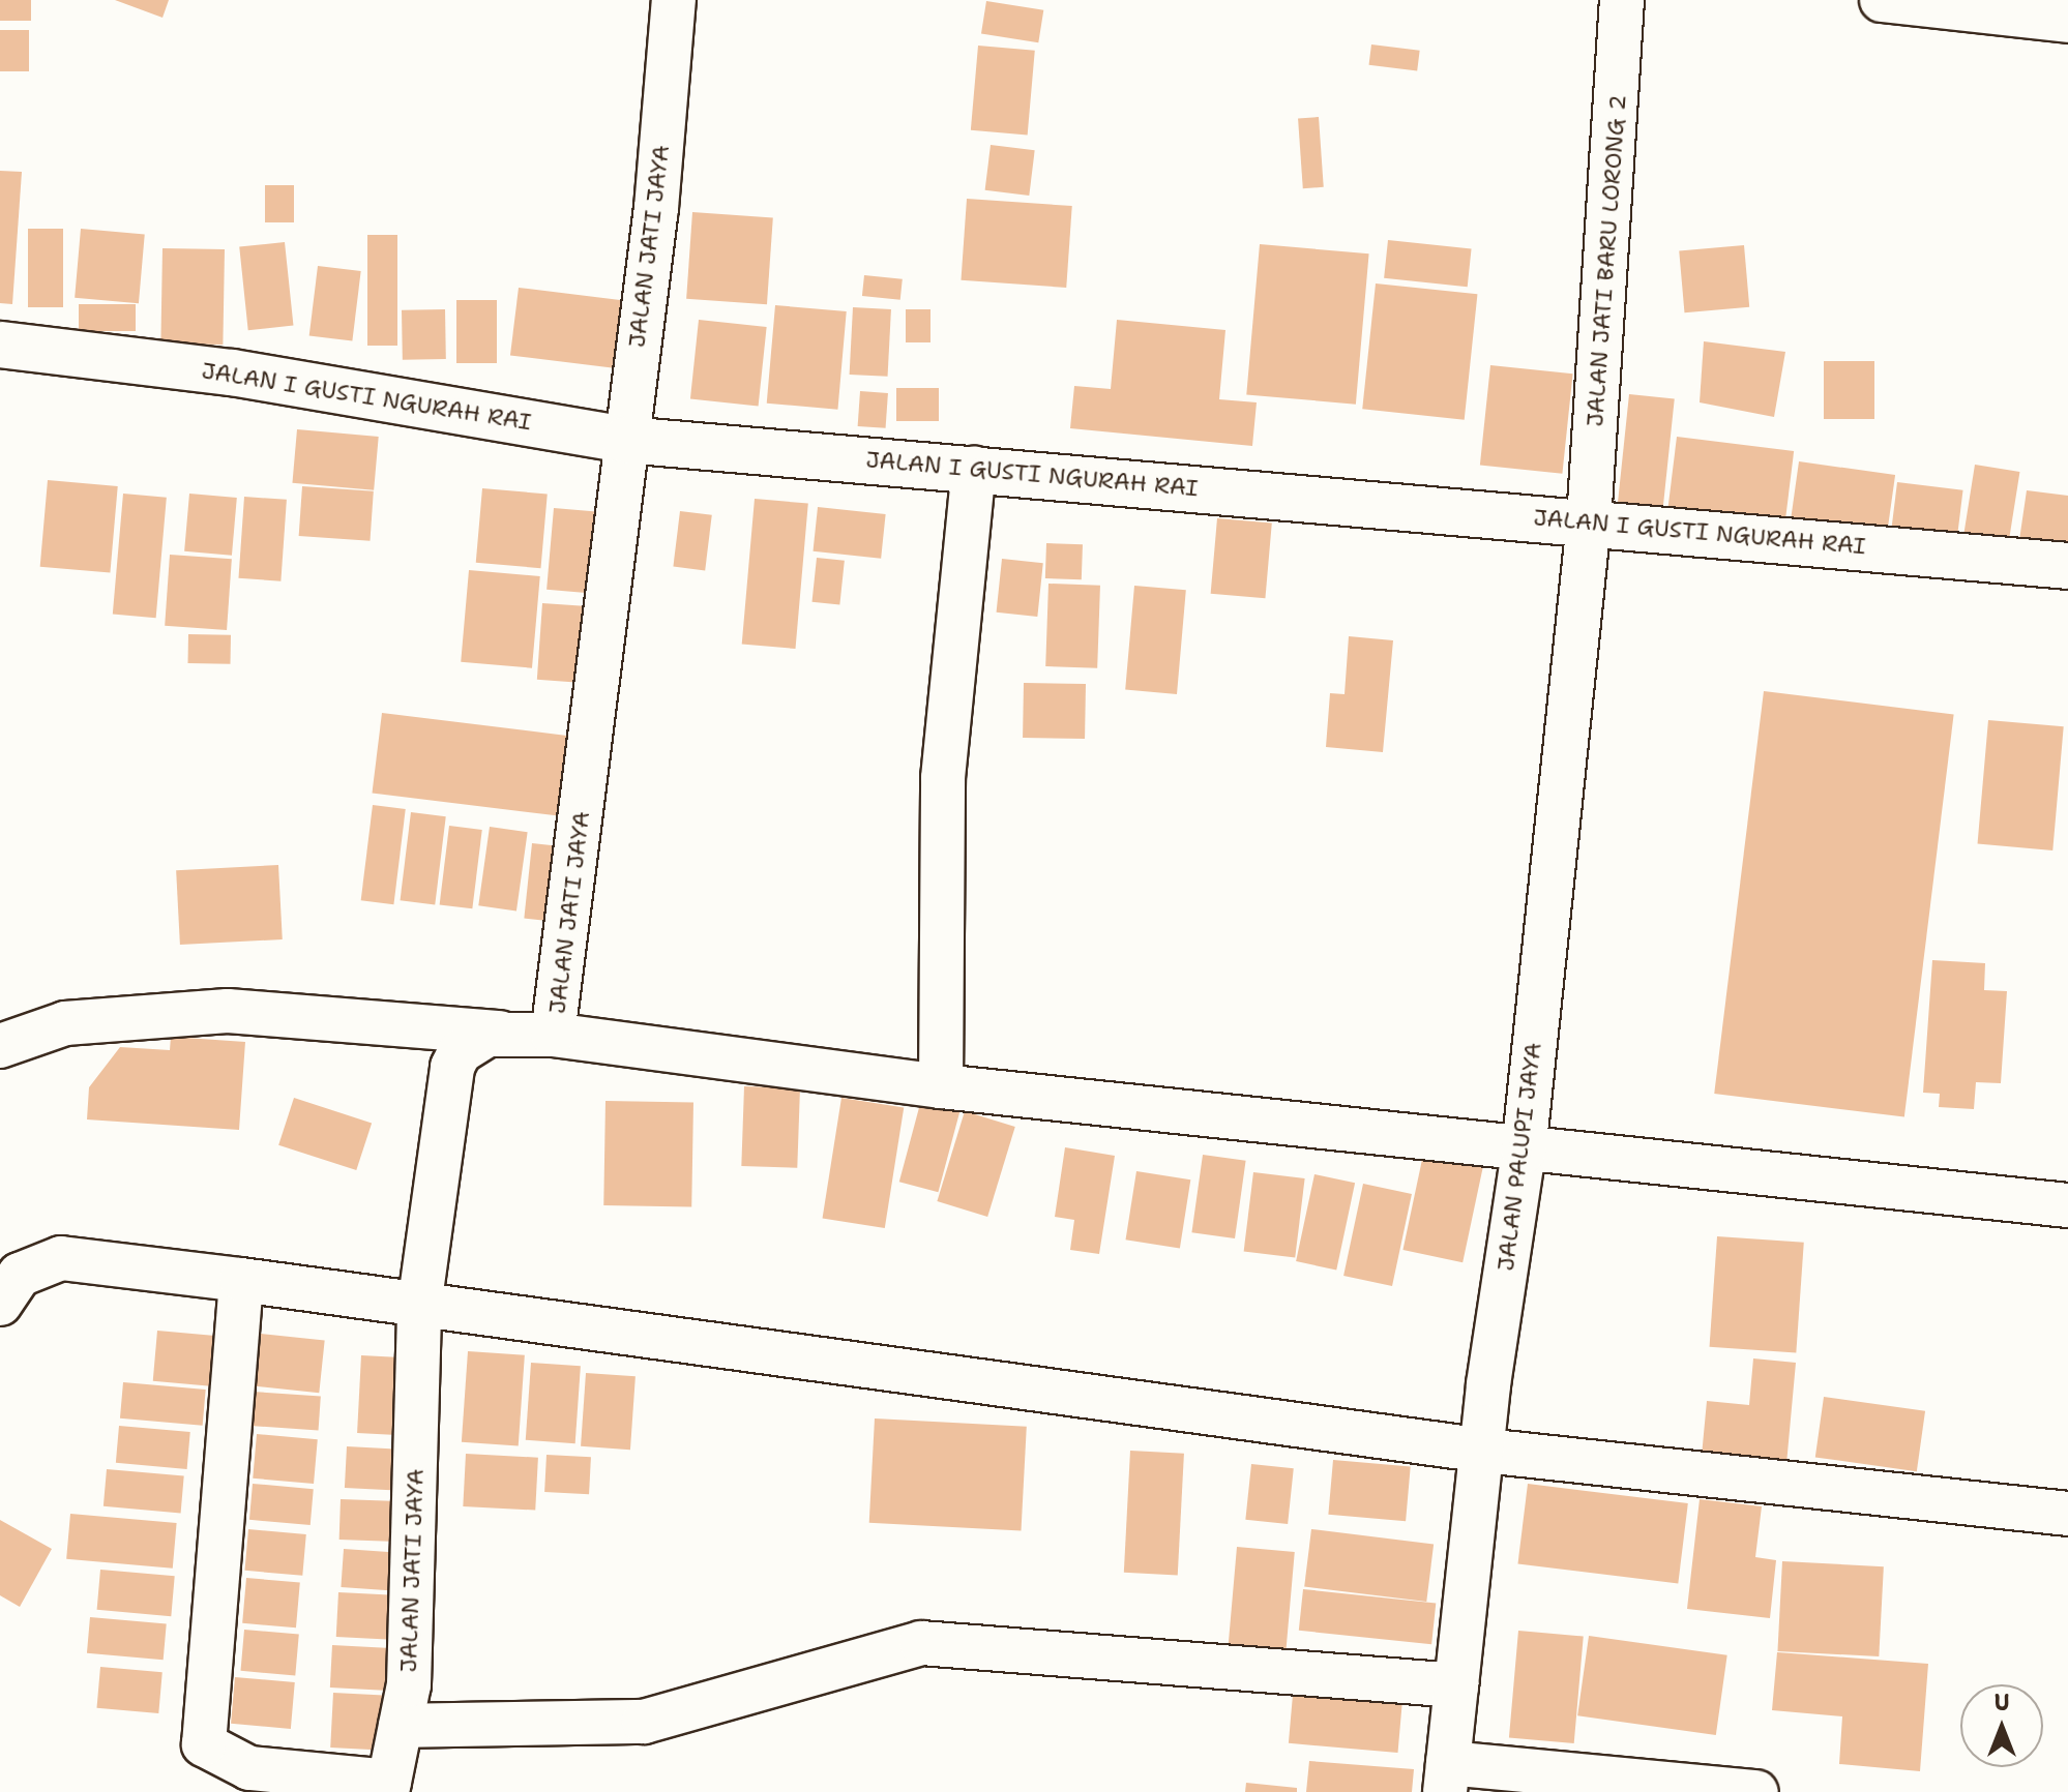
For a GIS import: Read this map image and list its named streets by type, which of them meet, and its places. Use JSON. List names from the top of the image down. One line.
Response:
{"streets":{"main road":["JALAN I GUSTI NGURAH RAI"],"street":["JALAN JATI JAYA","JALAN JATI BARU LORONG 2","JALAN PALUPI JAYA"]},"crossings":[["JALAN JATI JAYA","JALAN I GUSTI NGURAH RAI"],["JALAN JATI BARU LORONG 2","JALAN I GUSTI NGURAH RAI"],["JALAN JATI BARU LORONG 2","JALAN PALUPI JAYA"],["JALAN I GUSTI NGURAH RAI","JALAN PALUPI JAYA"]],"north":"top"}
